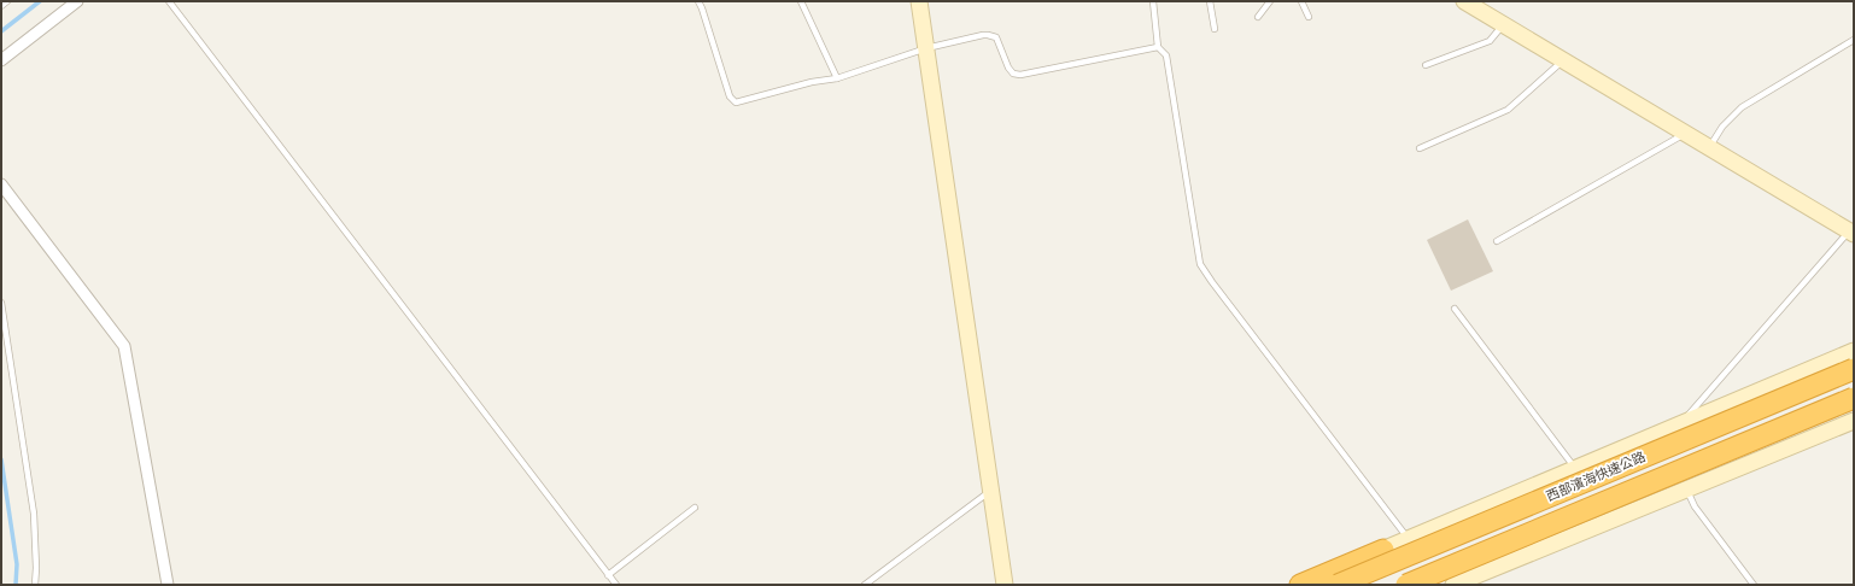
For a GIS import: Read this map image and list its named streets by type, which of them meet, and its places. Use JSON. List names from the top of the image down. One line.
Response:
{"streets":{"highway":["西部濱海快速公路"]}}
